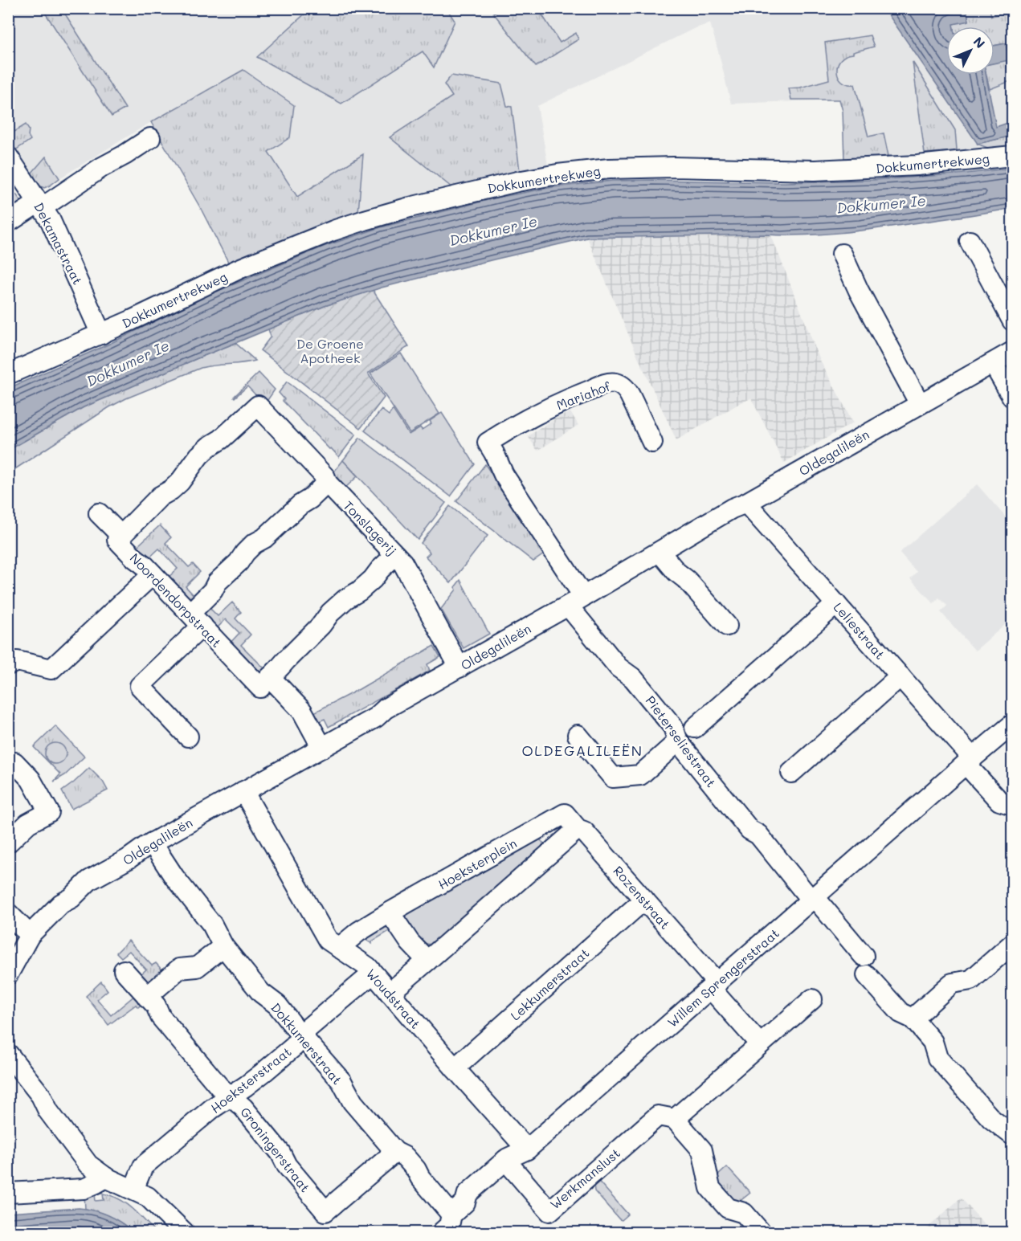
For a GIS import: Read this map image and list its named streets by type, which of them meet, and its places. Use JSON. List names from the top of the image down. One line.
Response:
{"streets":{"street":["Dokkumertrekweg","Dekamastraat","Mariahof","Oldegalileën","Tonslagerij","Noordendorpstraat","Leliestraat","Pieterseliestraat","Hoeksterplein","Rozenstraat","Willem Sprengerstraat","Lekkumerstraat","Woudstraat","Dokkumerstraat","Hoeksterstraat","Groningerstraat","Werkmanslust"]},"crossings":[["Dokkumertrekweg","Dekamastraat"],["Mariahof","Pieterseliestraat"],["Oldegalileën","Tonslagerij"],["Oldegalileën","Noordendorpstraat"],["Oldegalileën","Leliestraat"],["Oldegalileën","Pieterseliestraat"],["Oldegalileën","Woudstraat"],["Oldegalileën","Dokkumerstraat"],["Tonslagerij","Noordendorpstraat"],["Leliestraat","Willem Sprengerstraat"],["Pieterseliestraat","Willem Sprengerstraat"],["Hoeksterplein","Rozenstraat"],["Hoeksterplein","Woudstraat"],["Rozenstraat","Willem Sprengerstraat"],["Rozenstraat","Lekkumerstraat"],["Willem Sprengerstraat","Woudstraat"],["Willem Sprengerstraat","Dokkumerstraat"],["Willem Sprengerstraat","Werkmanslust"],["Lekkumerstraat","Woudstraat"],["Woudstraat","Hoeksterstraat"],["Dokkumerstraat","Hoeksterstraat"],["Dokkumerstraat","Groningerstraat"],["Hoeksterstraat","Groningerstraat"]],"districts":["OLDEGALILEËN"],"water":["Dokkumer Ie"],"parks":["De Groene Apotheek"],"north":"top right"}
